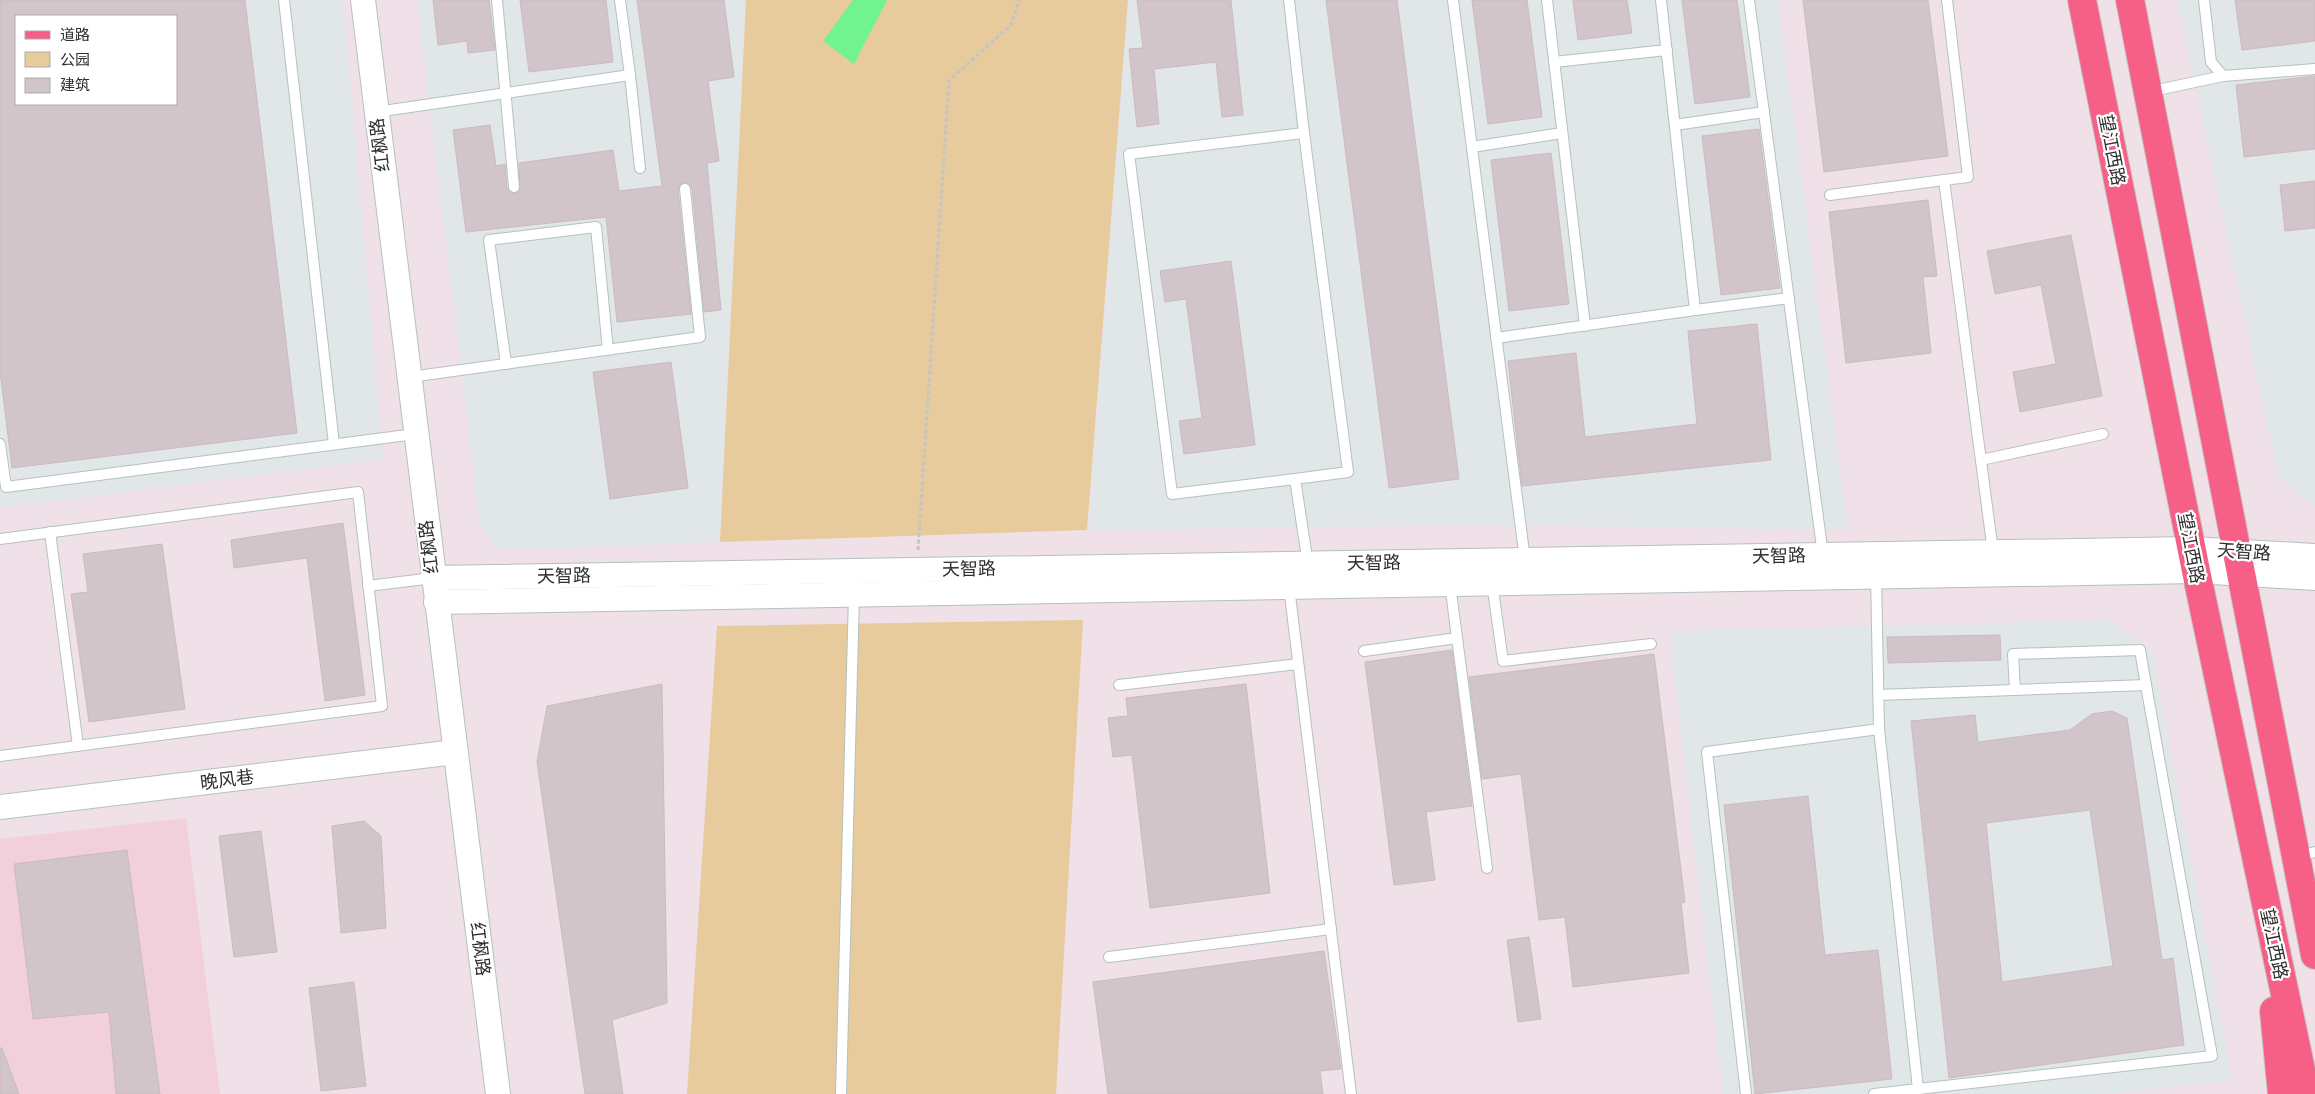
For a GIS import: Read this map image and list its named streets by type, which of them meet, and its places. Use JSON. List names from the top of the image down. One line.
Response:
{"streets":{"main road":["望江西路"],"street":["红枫路","天智路","晚风巷"]},"crossings":[["红枫路","天智路"],["红枫路","晚风巷"],["望江西路","天智路"]],"legend":["道路","公园","建筑"]}
